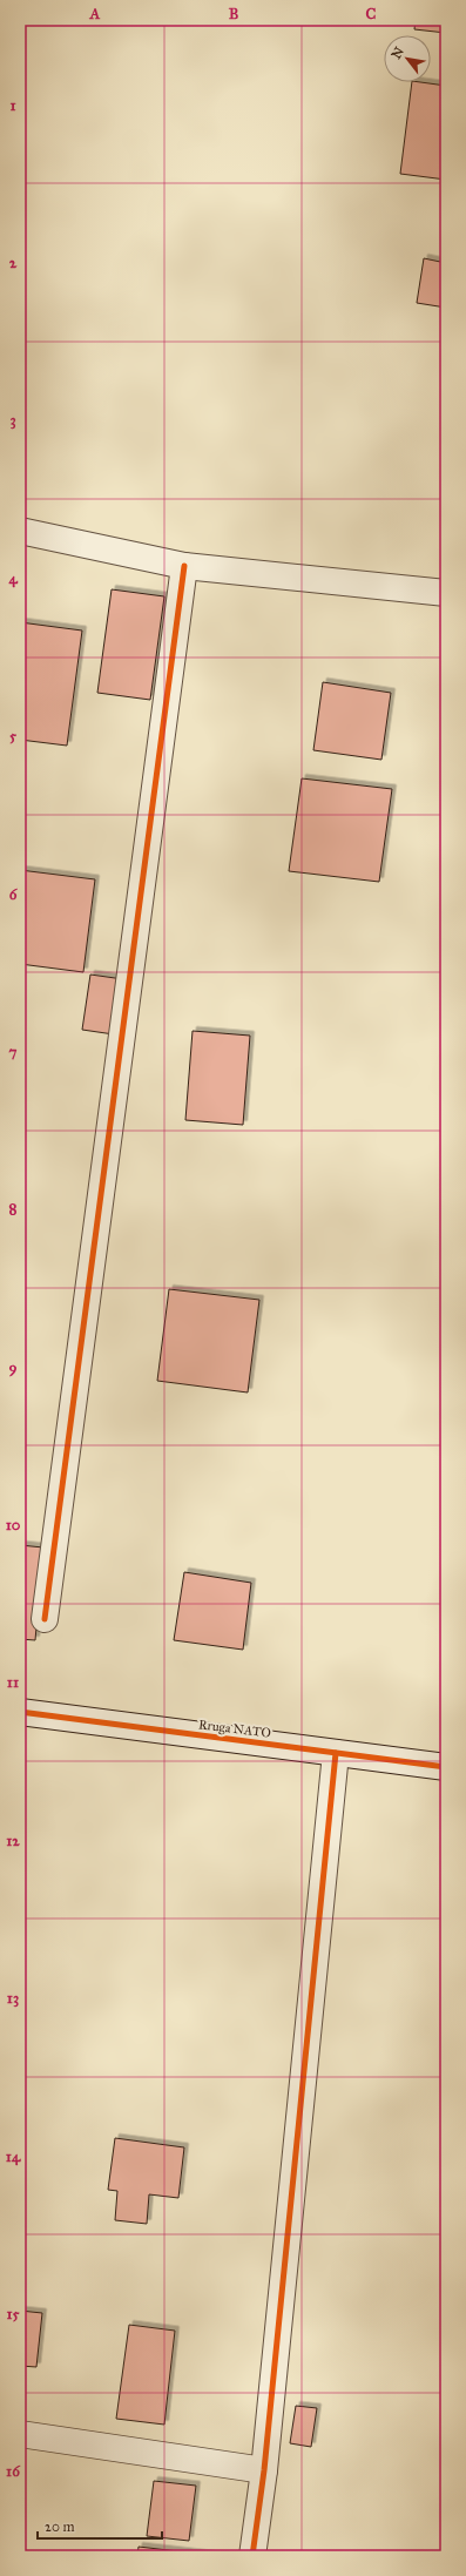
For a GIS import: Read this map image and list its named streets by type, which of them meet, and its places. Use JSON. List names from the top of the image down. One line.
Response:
{"streets":{"street":["Rruga NATO"]},"scale_bar":"20 m","north":"top left","grid":{"columns":["A","B","C"],"rows":["1","2","3","4","5","6","7","8","9","10","11","12","13","14","15","16"]}}
